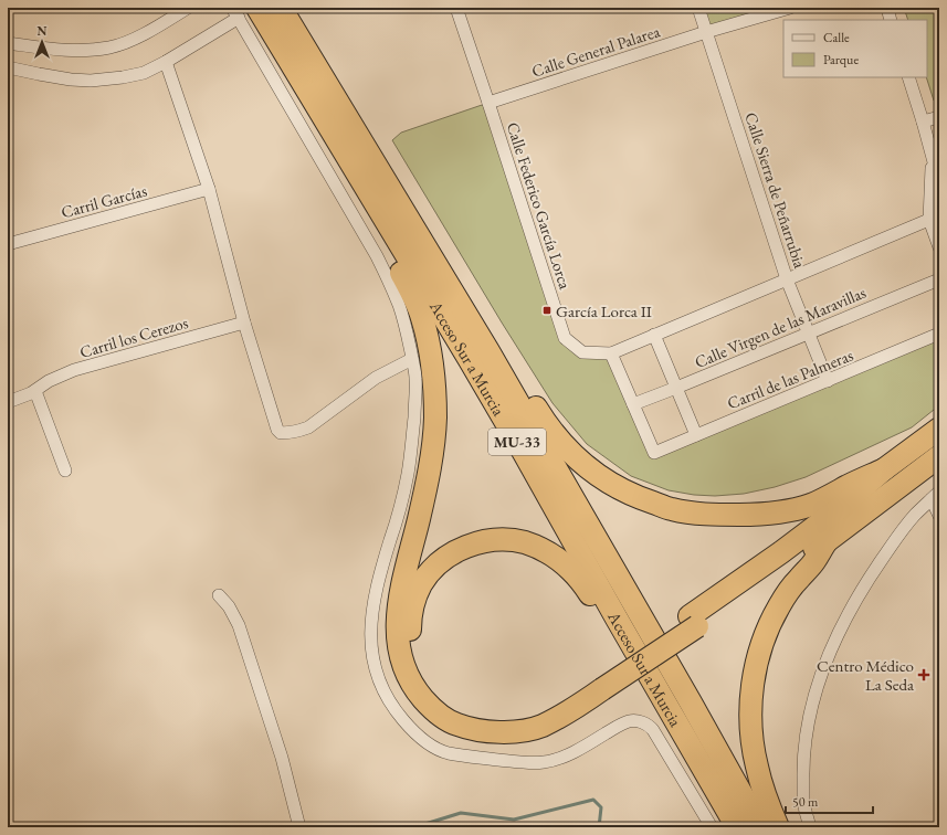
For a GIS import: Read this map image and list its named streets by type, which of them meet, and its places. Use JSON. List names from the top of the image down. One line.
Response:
{"streets":{"highway":["Acceso Sur a Murcia","MU-33"],"street":["Calle General Palarea","Calle Sierra de Peñarrubia","Carril Garcías","Calle Federico García Lorca","Calle Virgen de las Maravillas","Carril los Cerezos","Carril de las Palmeras"]},"crossings":[["Calle General Palarea","Calle Sierra de Peñarrubia"],["Calle General Palarea","Calle Federico García Lorca"],["Calle Sierra de Peñarrubia","Calle Virgen de las Maravillas"],["Calle Sierra de Peñarrubia","Carril de las Palmeras"],["Calle Virgen de las Maravillas","Carril de las Palmeras"]],"places":{"transit":["García Lorca II"],"health":["Centro Médico La Seda"]},"legend":["Calle","Parque"],"scale_bar":"50 m","north":"top"}
